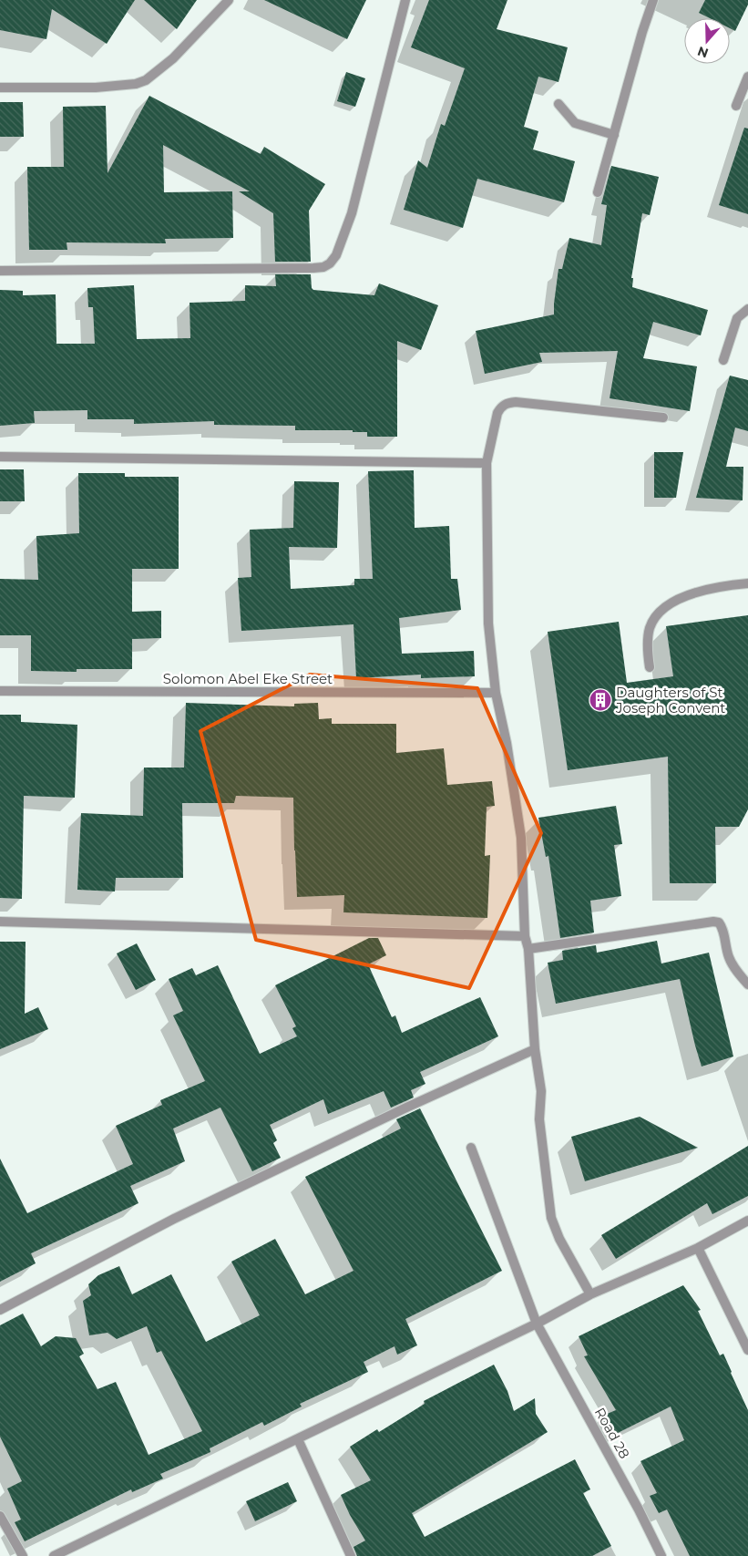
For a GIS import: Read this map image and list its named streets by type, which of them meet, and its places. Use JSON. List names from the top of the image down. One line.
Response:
{"streets":{"street":["Solomon Abel Eke Street","Road 28"]},"places":{"building":["Daughters of St Joseph Convent"]},"north":"bottom"}
